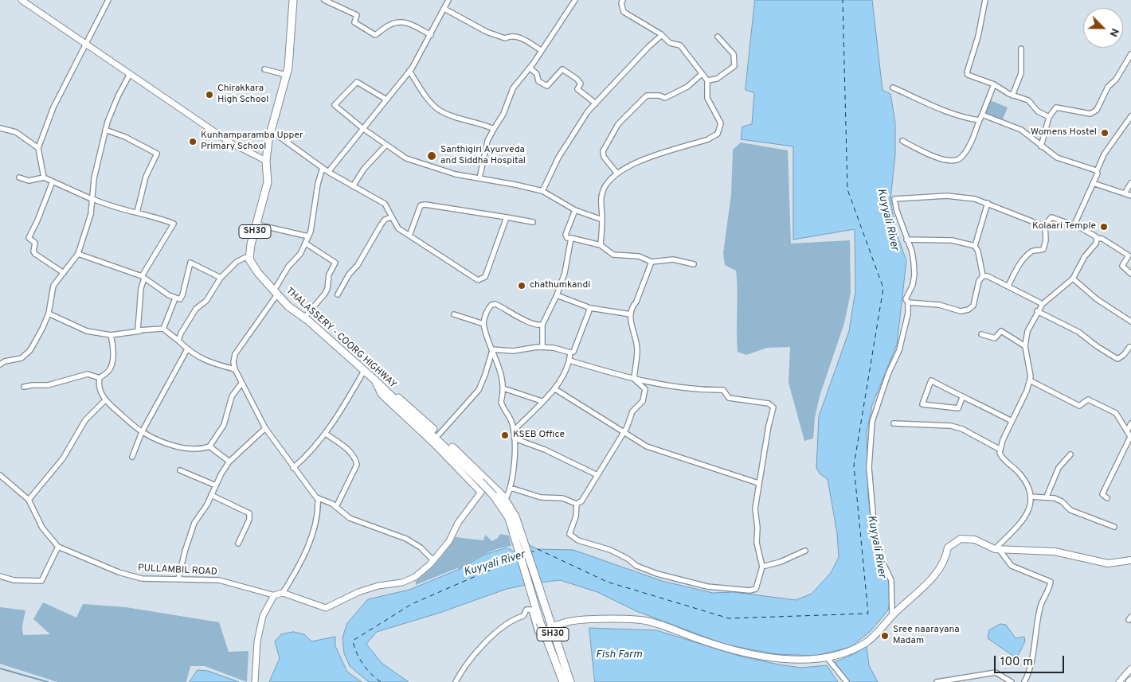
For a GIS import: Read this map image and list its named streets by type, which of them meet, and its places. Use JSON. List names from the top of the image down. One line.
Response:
{"streets":{"main road":["SH30","THALASSERY - COORG HIGHWAY"],"street":["PULLAMBIL ROAD"]},"crossings":[["SH30","THALASSERY - COORG HIGHWAY"]],"water":["Kuyyali River","Fish Farm"],"places":["Chirakkara High School","Womens Hostel","Kunhamparamba Upper Primary School","Santhigiri Ayurveda and Siddha Hospital","Kolaari Temple","chathumkandi","KSEB Office","Sree naarayana Madam"],"scale_bar":"100 m","north":"bottom right"}
